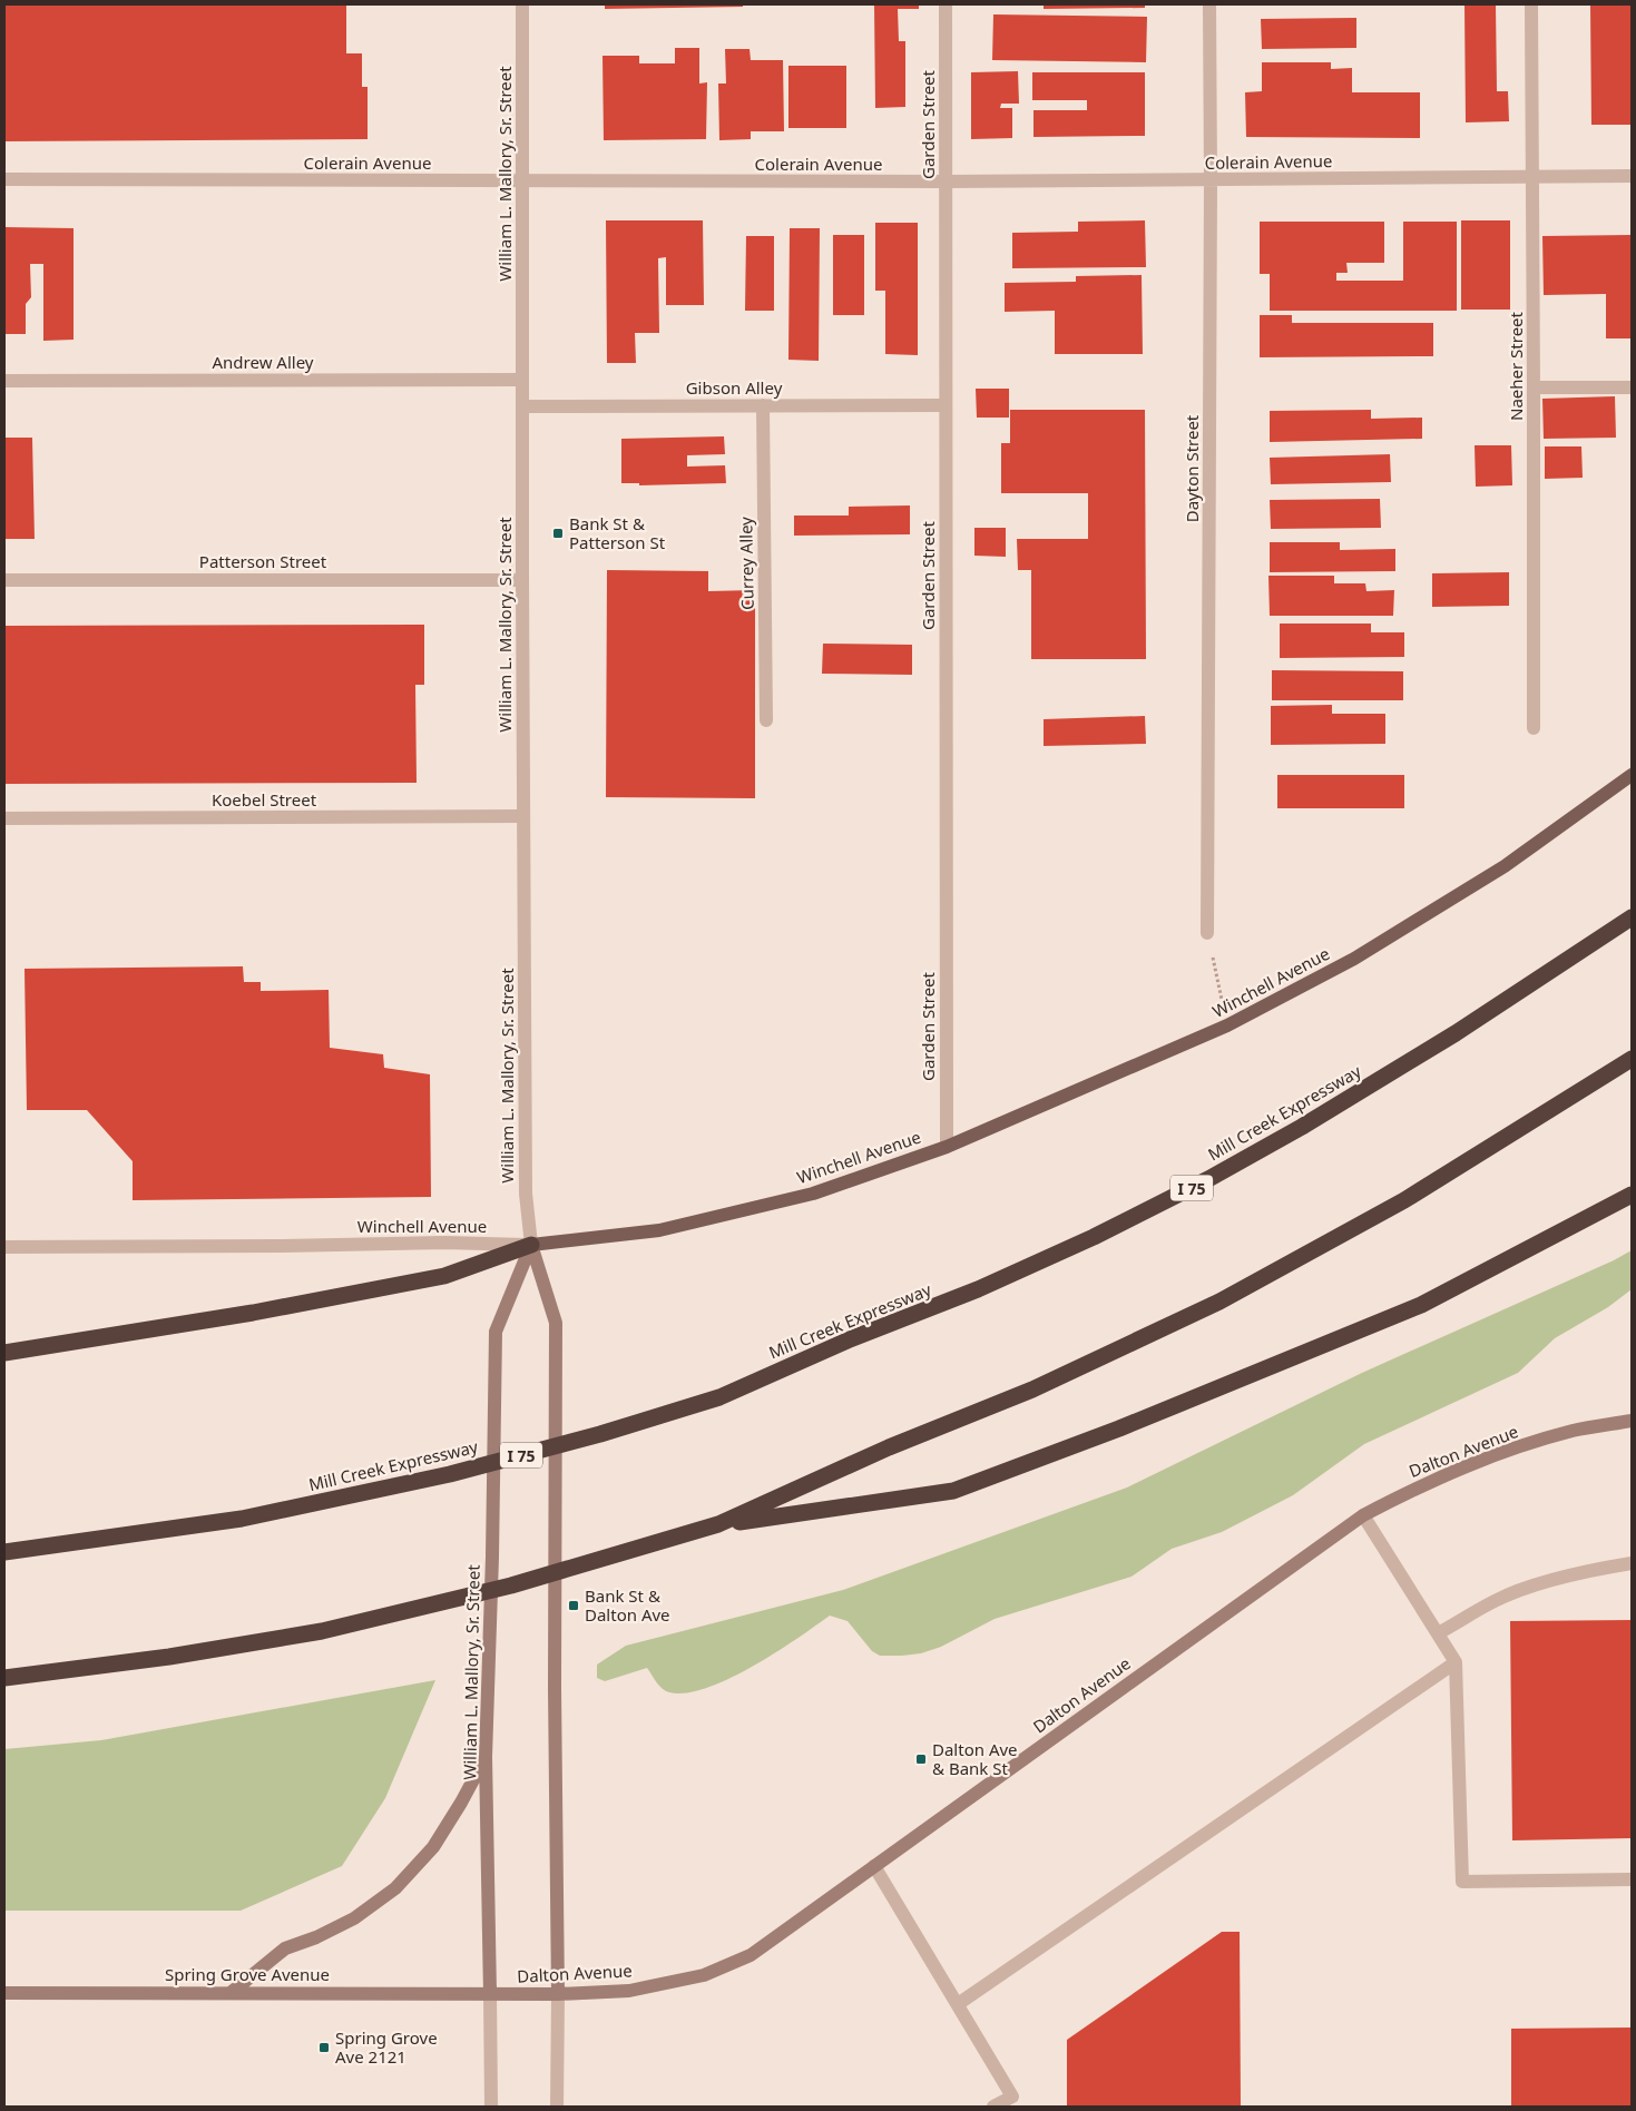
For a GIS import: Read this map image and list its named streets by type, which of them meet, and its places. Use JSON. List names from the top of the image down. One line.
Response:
{"streets":{"highway":["Mill Creek Expressway","I 75"],"main road":["William L. Mallory, Sr. Street","Winchell Avenue","Dalton Avenue","Spring Grove Avenue"],"street":["Garden Street","Colerain Avenue","Andrew Alley","Naeher Street","Gibson Alley","Dayton Street","Patterson Street","Currey Alley","Koebel Street"]},"crossings":[["Garden Street","Colerain Avenue"],["Garden Street","Gibson Alley"],["Garden Street","Winchell Avenue"],["Colerain Avenue","William L. Mallory, Sr. Street"],["Colerain Avenue","Naeher Street"],["Colerain Avenue","Dayton Street"],["William L. Mallory, Sr. Street","Andrew Alley"],["William L. Mallory, Sr. Street","Gibson Alley"],["William L. Mallory, Sr. Street","Patterson Street"],["William L. Mallory, Sr. Street","Koebel Street"],["William L. Mallory, Sr. Street","Winchell Avenue"],["William L. Mallory, Sr. Street","Dalton Avenue"],["William L. Mallory, Sr. Street","Spring Grove Avenue"],["Gibson Alley","Currey Alley"],["Dalton Avenue","Spring Grove Avenue"]],"places":{"transit":["Bank St & Patterson St","Bank St & Dalton Ave","Dalton Ave & Bank St","Spring Grove Ave 2121"]}}
